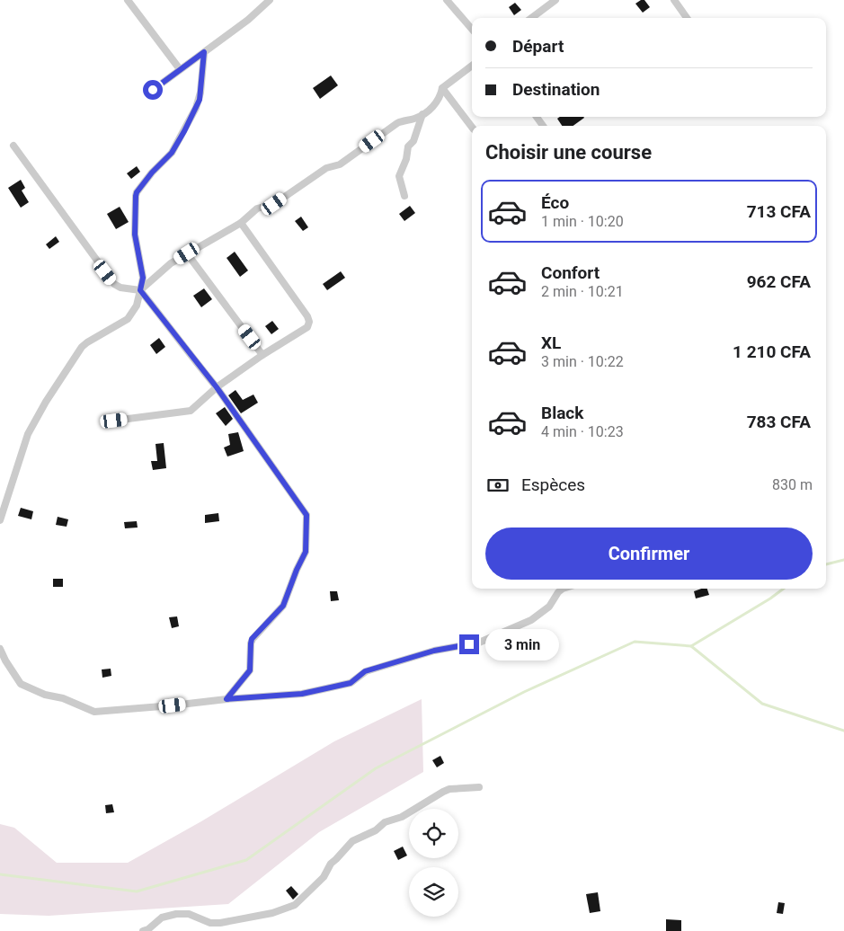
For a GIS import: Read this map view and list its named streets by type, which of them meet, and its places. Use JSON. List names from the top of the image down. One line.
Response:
{"page":{"banner":["Départ","Destination"],"heading":"Choisir une course","list":[{"name":"Éco","note":"1 min · 10:20","value":"713 CFA"},{"name":"Confort","note":"2 min · 10:21","value":"962 CFA"},{"name":"XL","note":"3 min · 10:22","value":"1 210 CFA"},{"name":"Black","note":"4 min · 10:23","value":"783 CFA"}],"pay":["Espèces","830 m"],"buttons":"Confirmer","bubble":"3 min"}}
